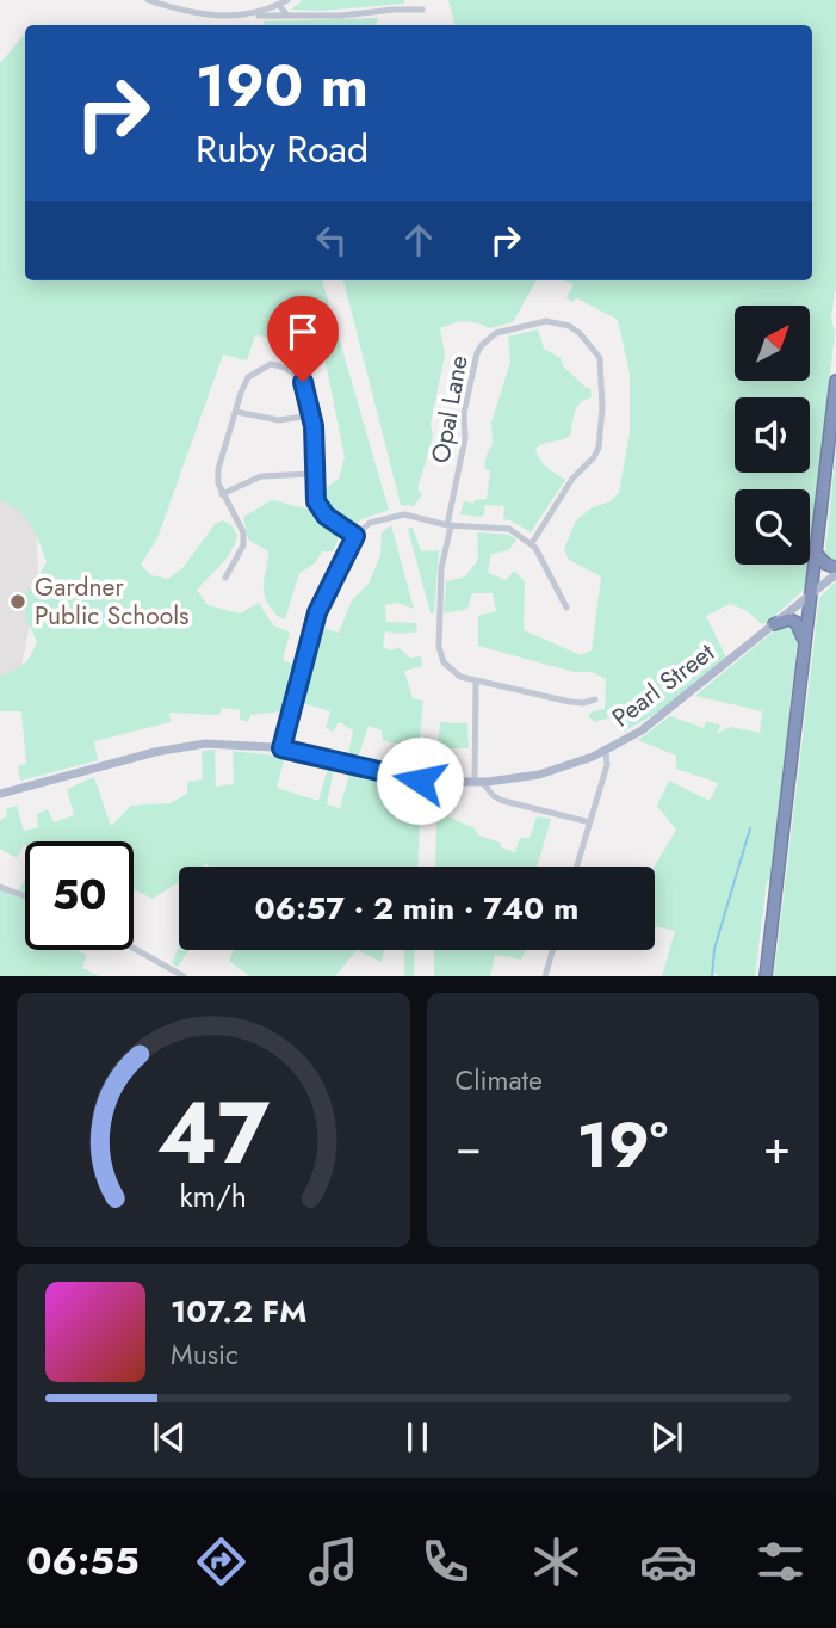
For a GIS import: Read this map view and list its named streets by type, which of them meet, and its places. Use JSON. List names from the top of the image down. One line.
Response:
{"streets":{"main road":["Pearl Street"],"street":["Opal Lane"]},"places":["Gardner Public Schools"],"north":"top right","page":{"turn":["190 m","Ruby Road"],"limit":"50","trip":"06:57 · 2 min · 740 m","tile":"Climate","heat":["−","19°","+"],"song":["107.2 FM","Music"],"tabs":"06:55","gauge":["47","km/h"]}}
